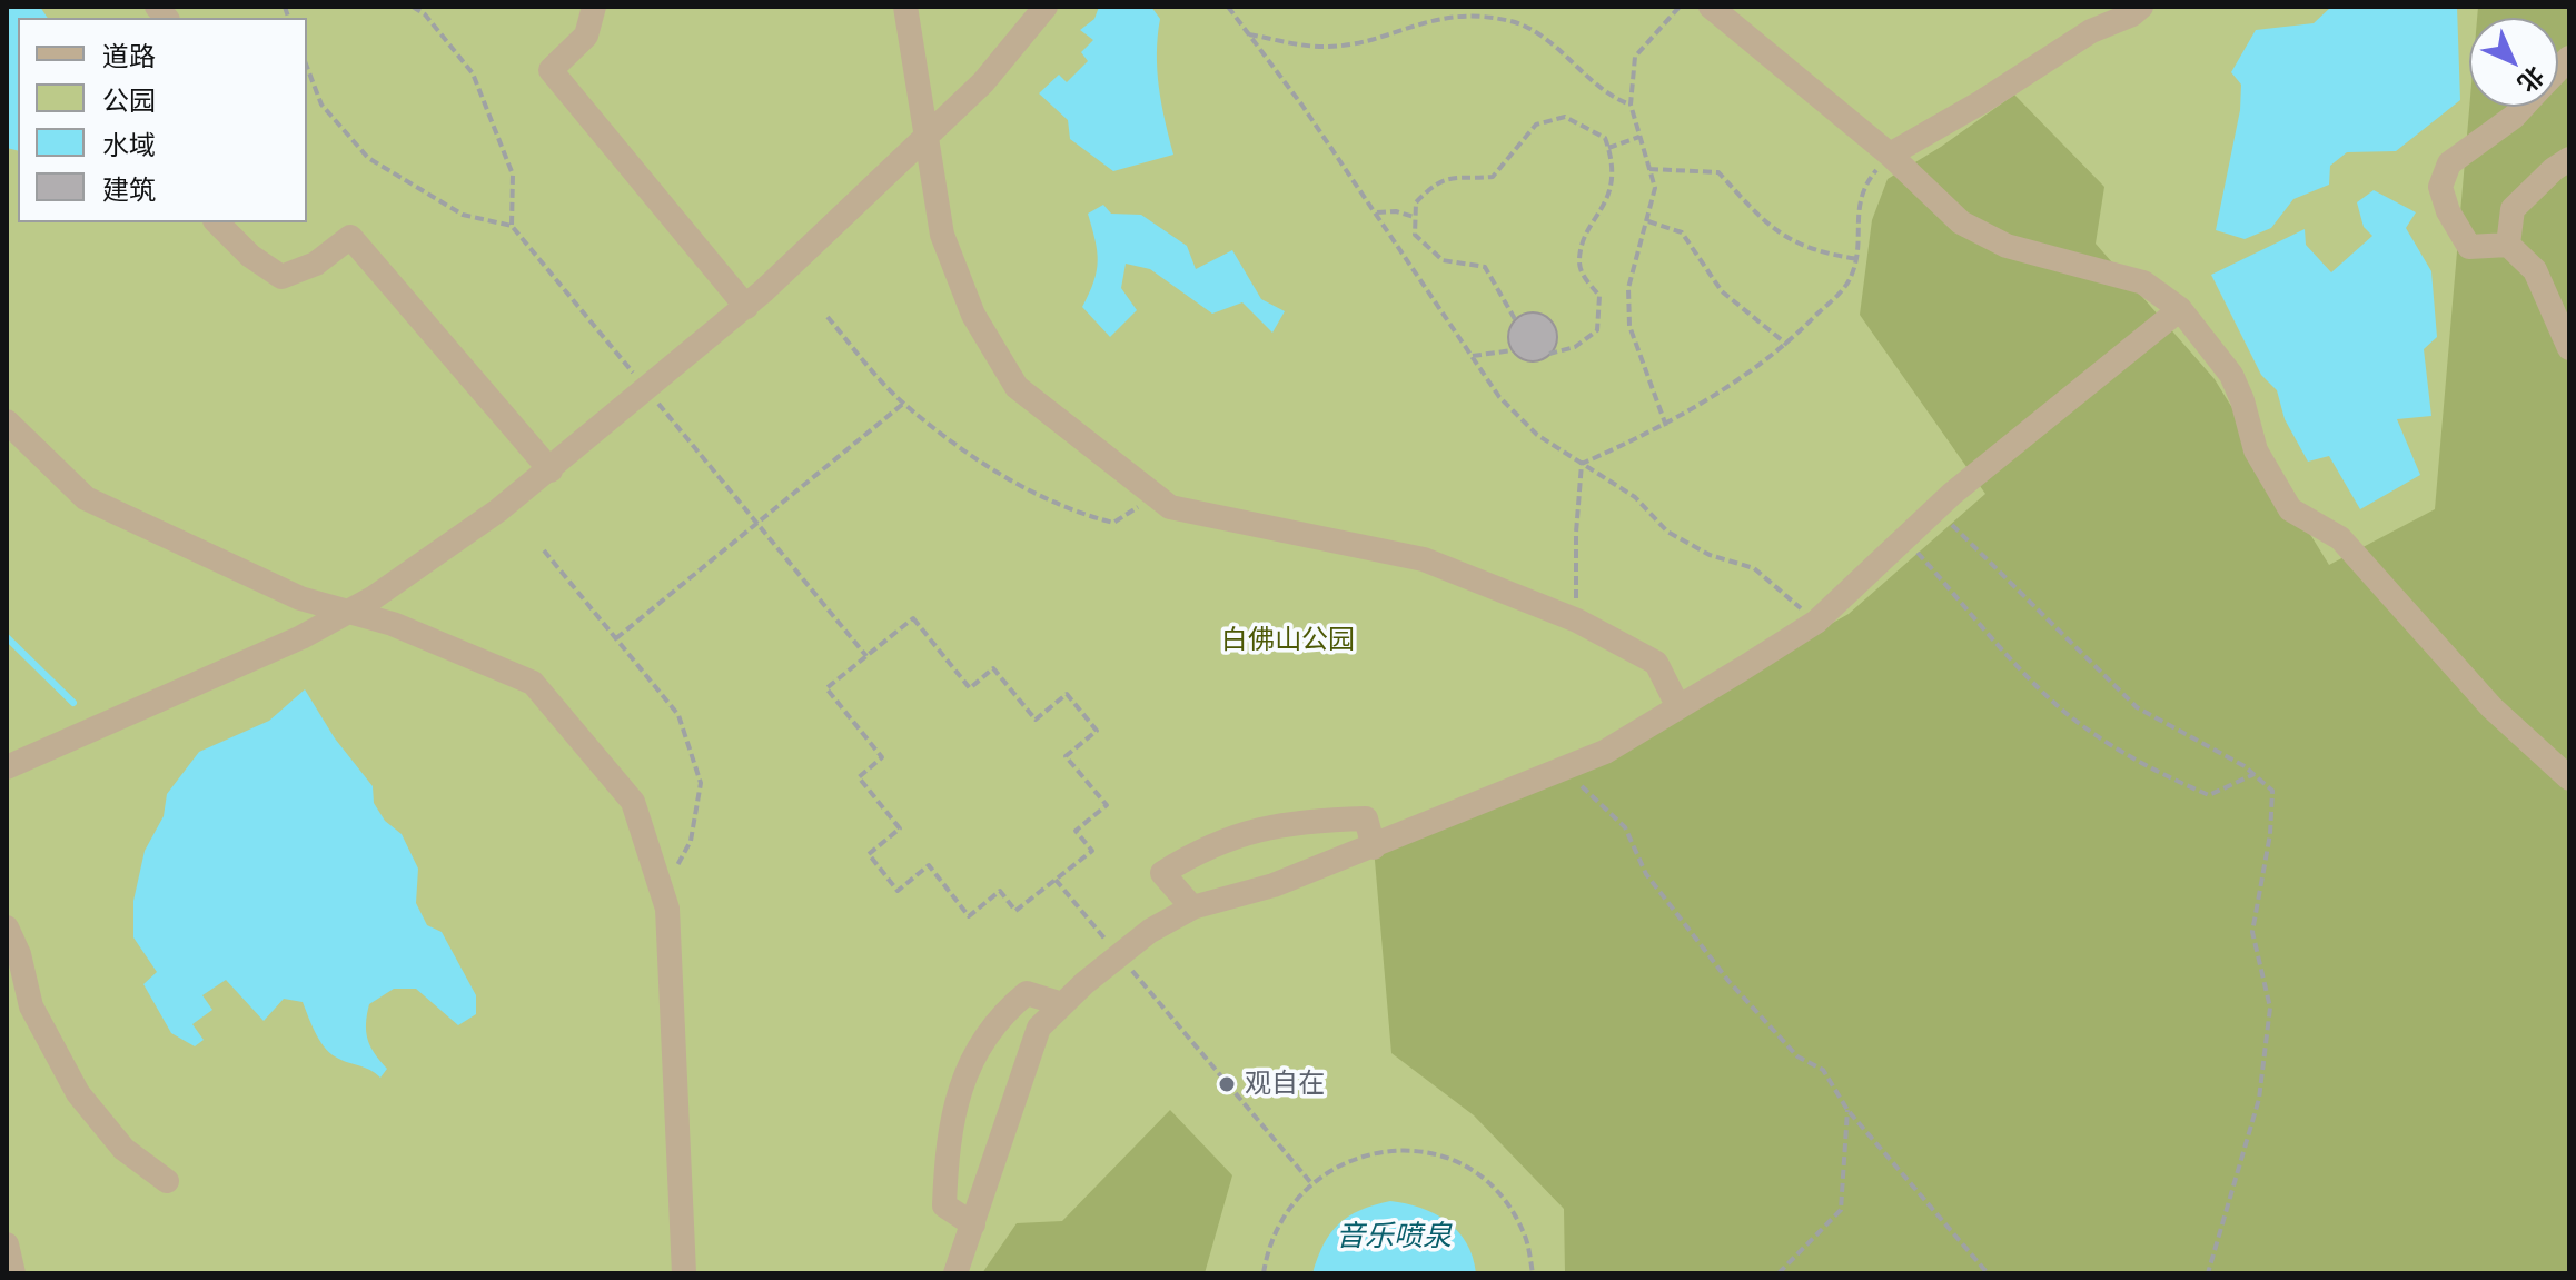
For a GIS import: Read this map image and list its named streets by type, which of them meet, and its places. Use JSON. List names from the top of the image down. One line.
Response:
{"water":["音乐喷泉"],"parks":["白佛山公园"],"places":["观自在"],"legend":["道路","公园","水域","建筑"],"north":"bottom right"}
